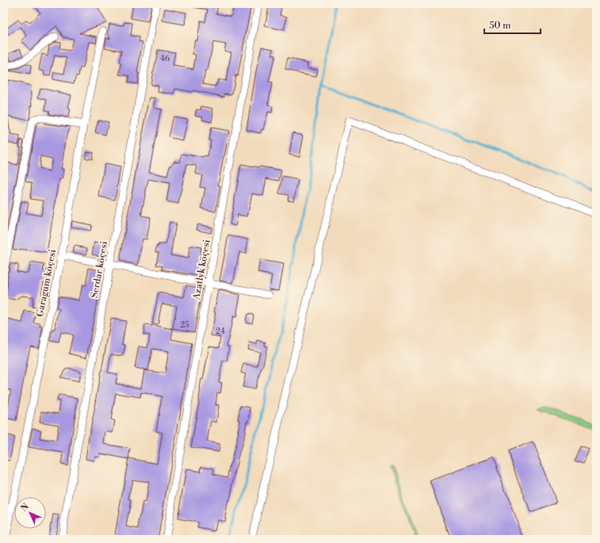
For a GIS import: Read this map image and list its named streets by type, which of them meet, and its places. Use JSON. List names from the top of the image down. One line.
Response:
{"streets":{"street":["Serdar köçesi","Azatlyk köçesi","Garagum köçesi"]},"house_numbers":["46","25","24"],"scale_bar":"50 m","north":"top left"}
